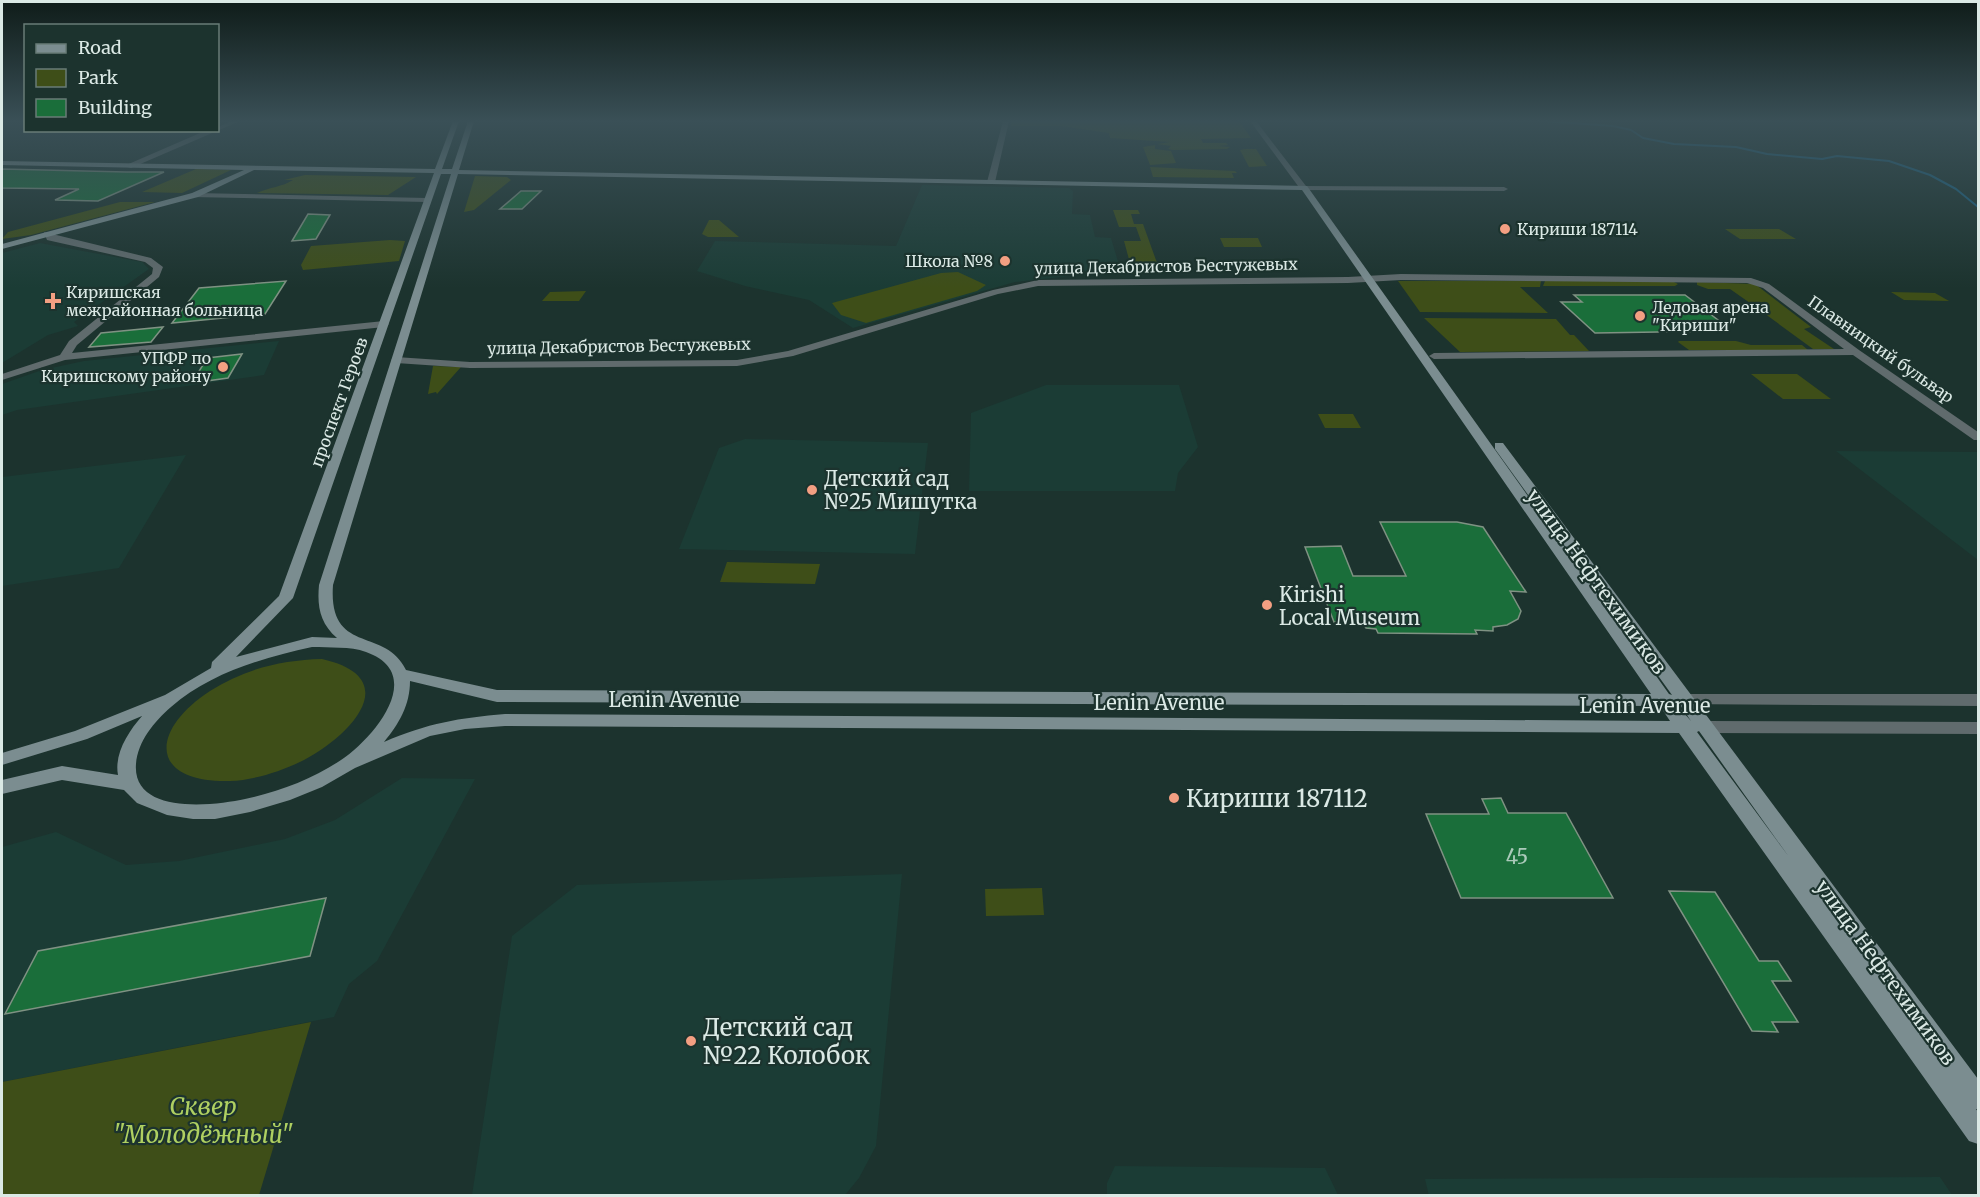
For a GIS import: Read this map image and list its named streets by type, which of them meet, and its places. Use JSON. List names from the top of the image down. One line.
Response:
{"streets":{"street":["улица Декабристов Бестужевых","Плавницкий бульвар","проспект Героев","улица Нефтехимиков","Lenin Avenue"]},"crossings":[["улица Декабристов Бестужевых","Плавницкий бульвар"],["улица Декабристов Бестужевых","проспект Героев"],["улица Декабристов Бестужевых","улица Нефтехимиков"],["улица Нефтехимиков","Lenin Avenue"]],"parks":["Сквер \"Молодёжный\""],"places":{"other":["Кириши 187114","Школа №8","Ледовая арена \"Кириши\"","УПФР по Киришскому району","Детский сад №25 Мишутка","Kirishi Local Museum","Кириши 187112","Детский сад №22 Колобок"],"health":["Киришская межрайонная больница"]},"house_numbers":["45"],"legend":["Road","Park","Building"]}
